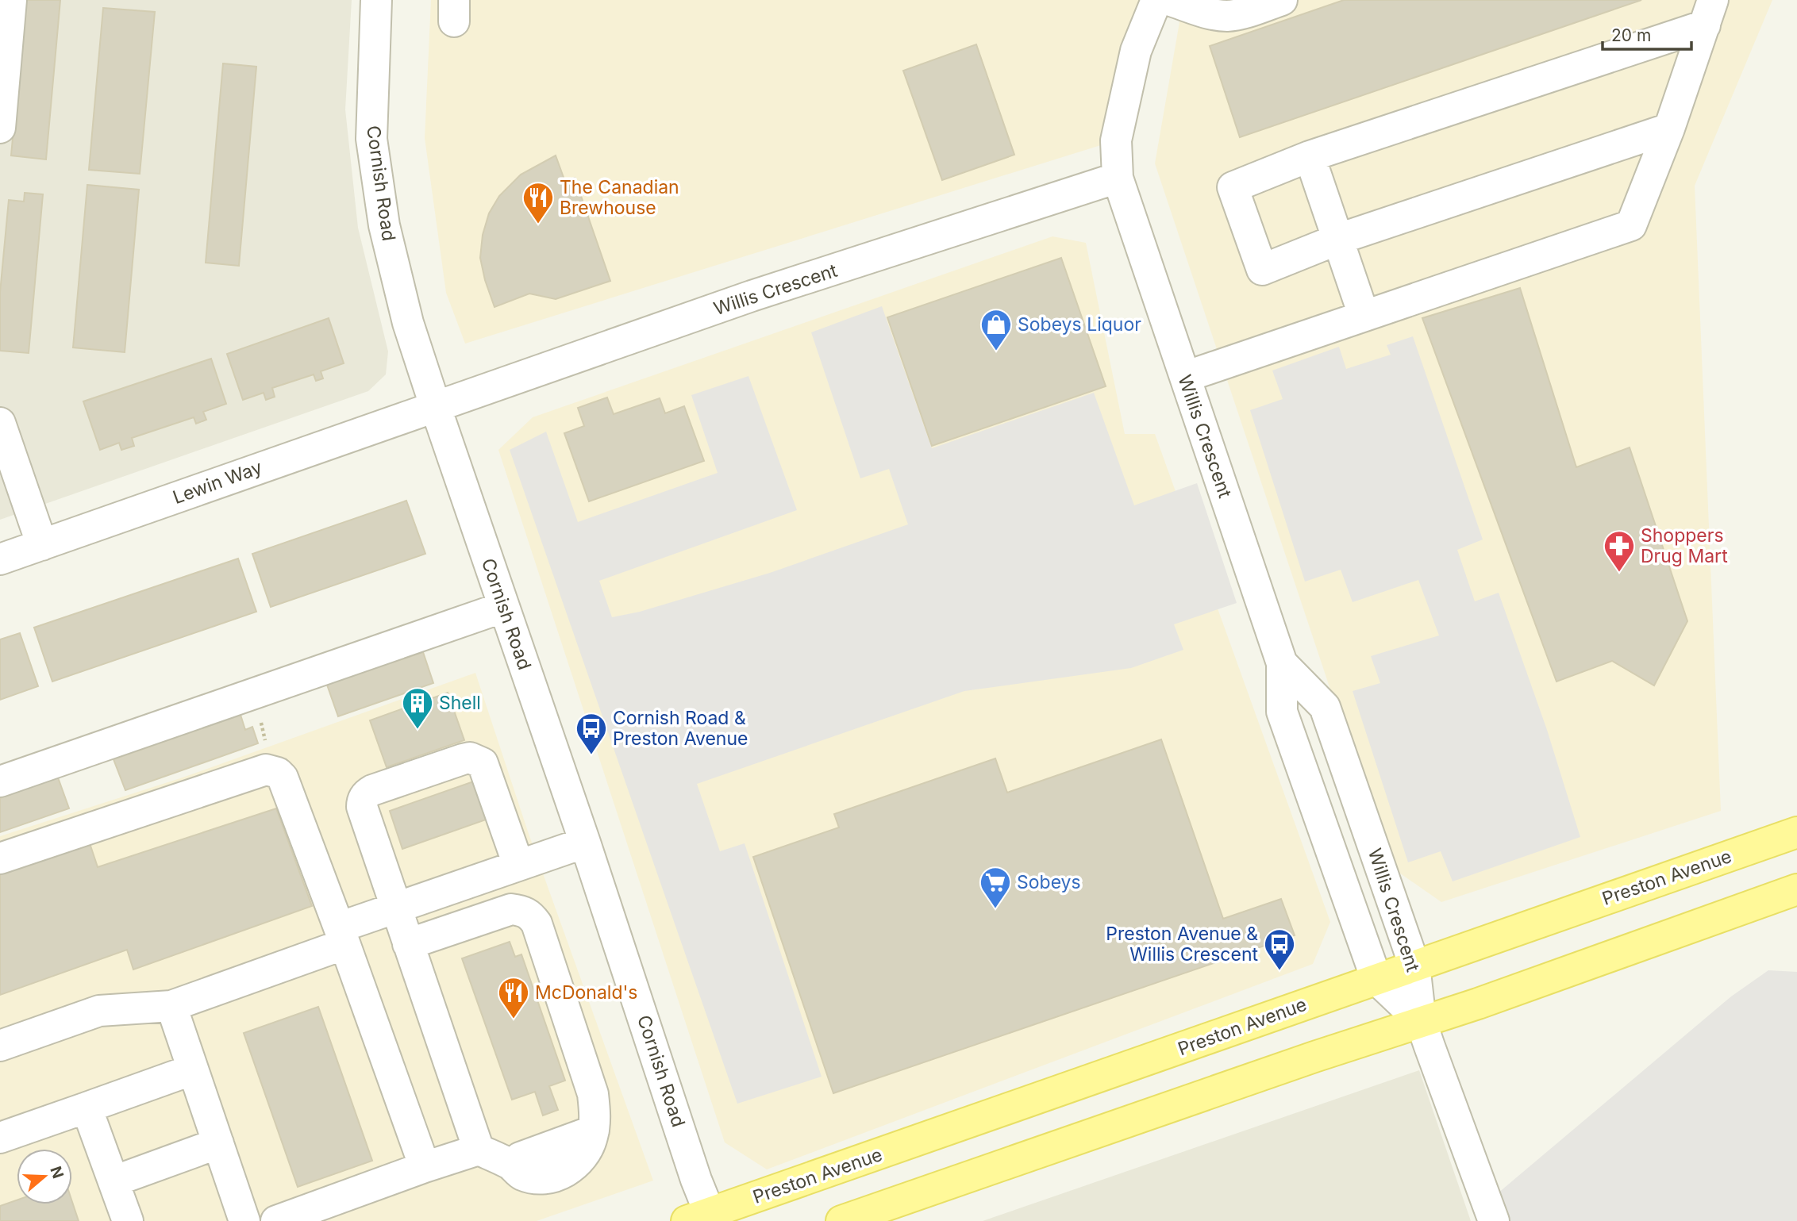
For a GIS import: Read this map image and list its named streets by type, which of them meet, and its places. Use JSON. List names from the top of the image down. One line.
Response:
{"streets":{"main road":["Preston Avenue"],"street":["Cornish Road","Willis Crescent","Lewin Way"]},"crossings":[["Cornish Road","Willis Crescent"],["Cornish Road","Lewin Way"],["Cornish Road","Preston Avenue"],["Willis Crescent","Lewin Way"],["Willis Crescent","Preston Avenue"]],"places":{"restaurant":["The Canadian Brewhouse","McDonald's"],"shop":["Sobeys Liquor"],"pharmacy":["Shoppers Drug Mart"],"building":["Shell"],"bus stop":["Cornish Road & Preston Avenue","Preston Avenue & Willis Crescent"],"supermarket":["Sobeys"]},"scale_bar":"20 m","north":"right"}
